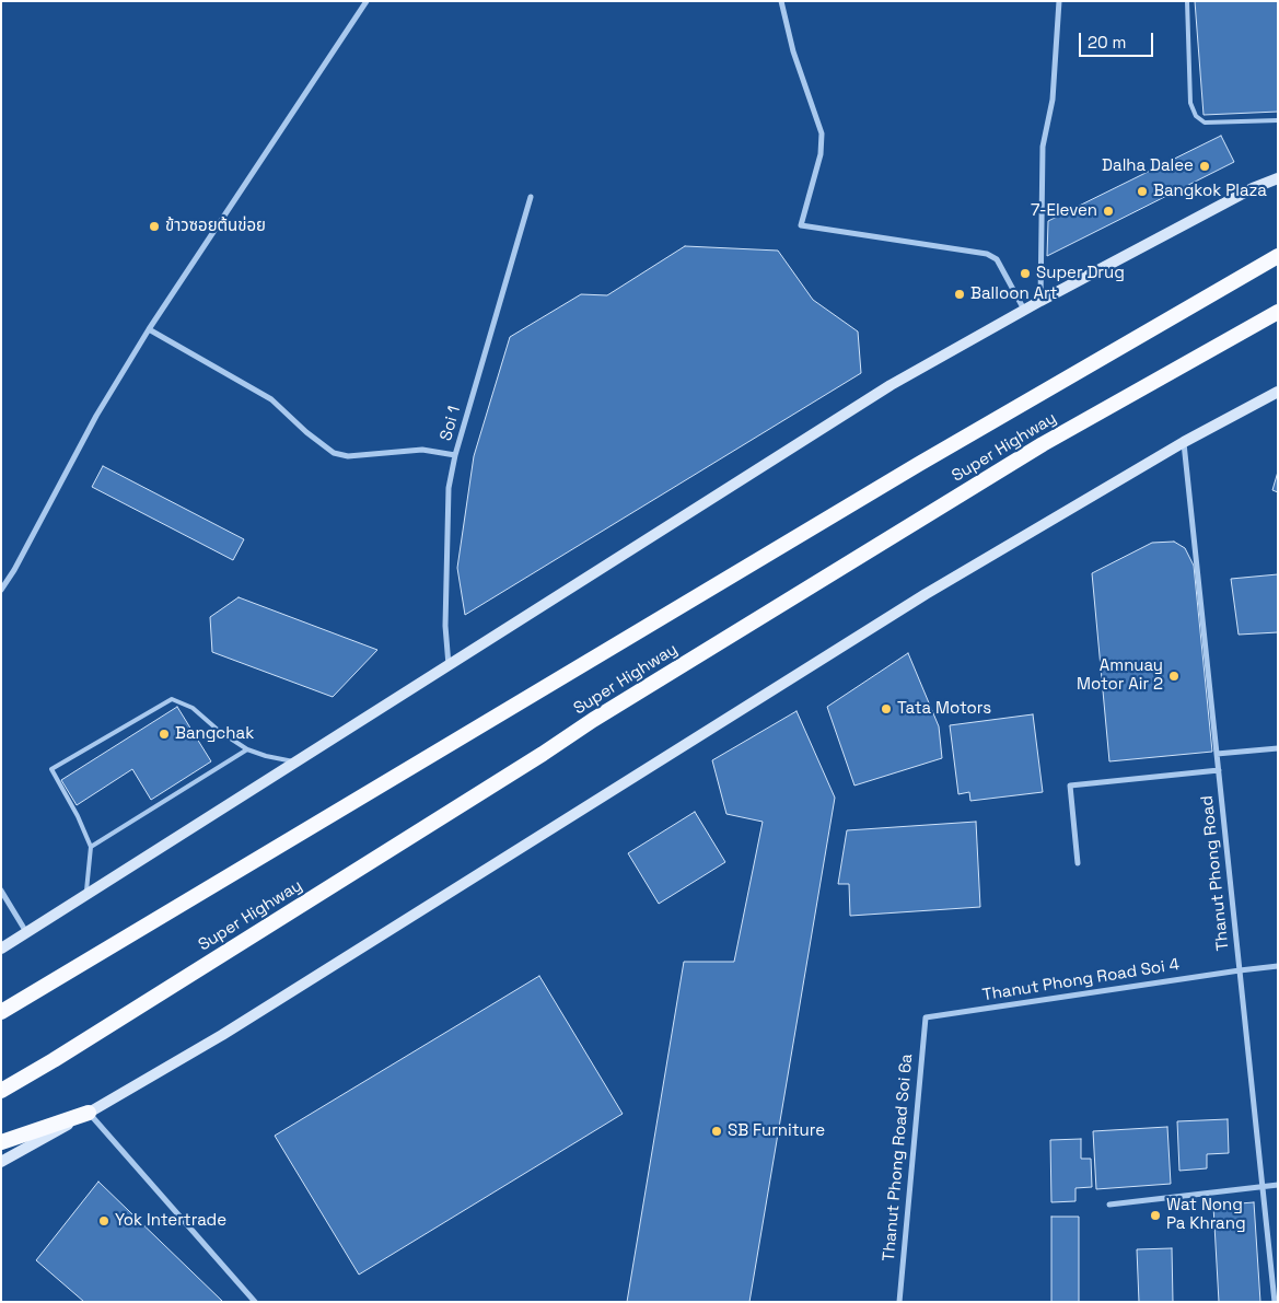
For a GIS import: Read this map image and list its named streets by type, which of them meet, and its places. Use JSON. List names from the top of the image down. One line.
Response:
{"streets":{"highway":["Super Highway"],"street":["Soi 1","Thanut Phong Road","Thanut Phong Road Soi 4","Thanut Phong Road Soi 6a"]},"crossings":[["Thanut Phong Road","Thanut Phong Road Soi 4"],["Thanut Phong Road Soi 4","Thanut Phong Road Soi 6a"]],"places":["Dalha Dalee","Bangkok Plaza","7-Eleven","ข้าวซอยต้นข่อย","Super Drug","Balloon Art","Amnuay Motor Air 2","Tata Motors","Bangchak","SB Furniture","Wat Nong Pa Khrang","Yok Intertrade"],"scale_bar":"20 m"}
